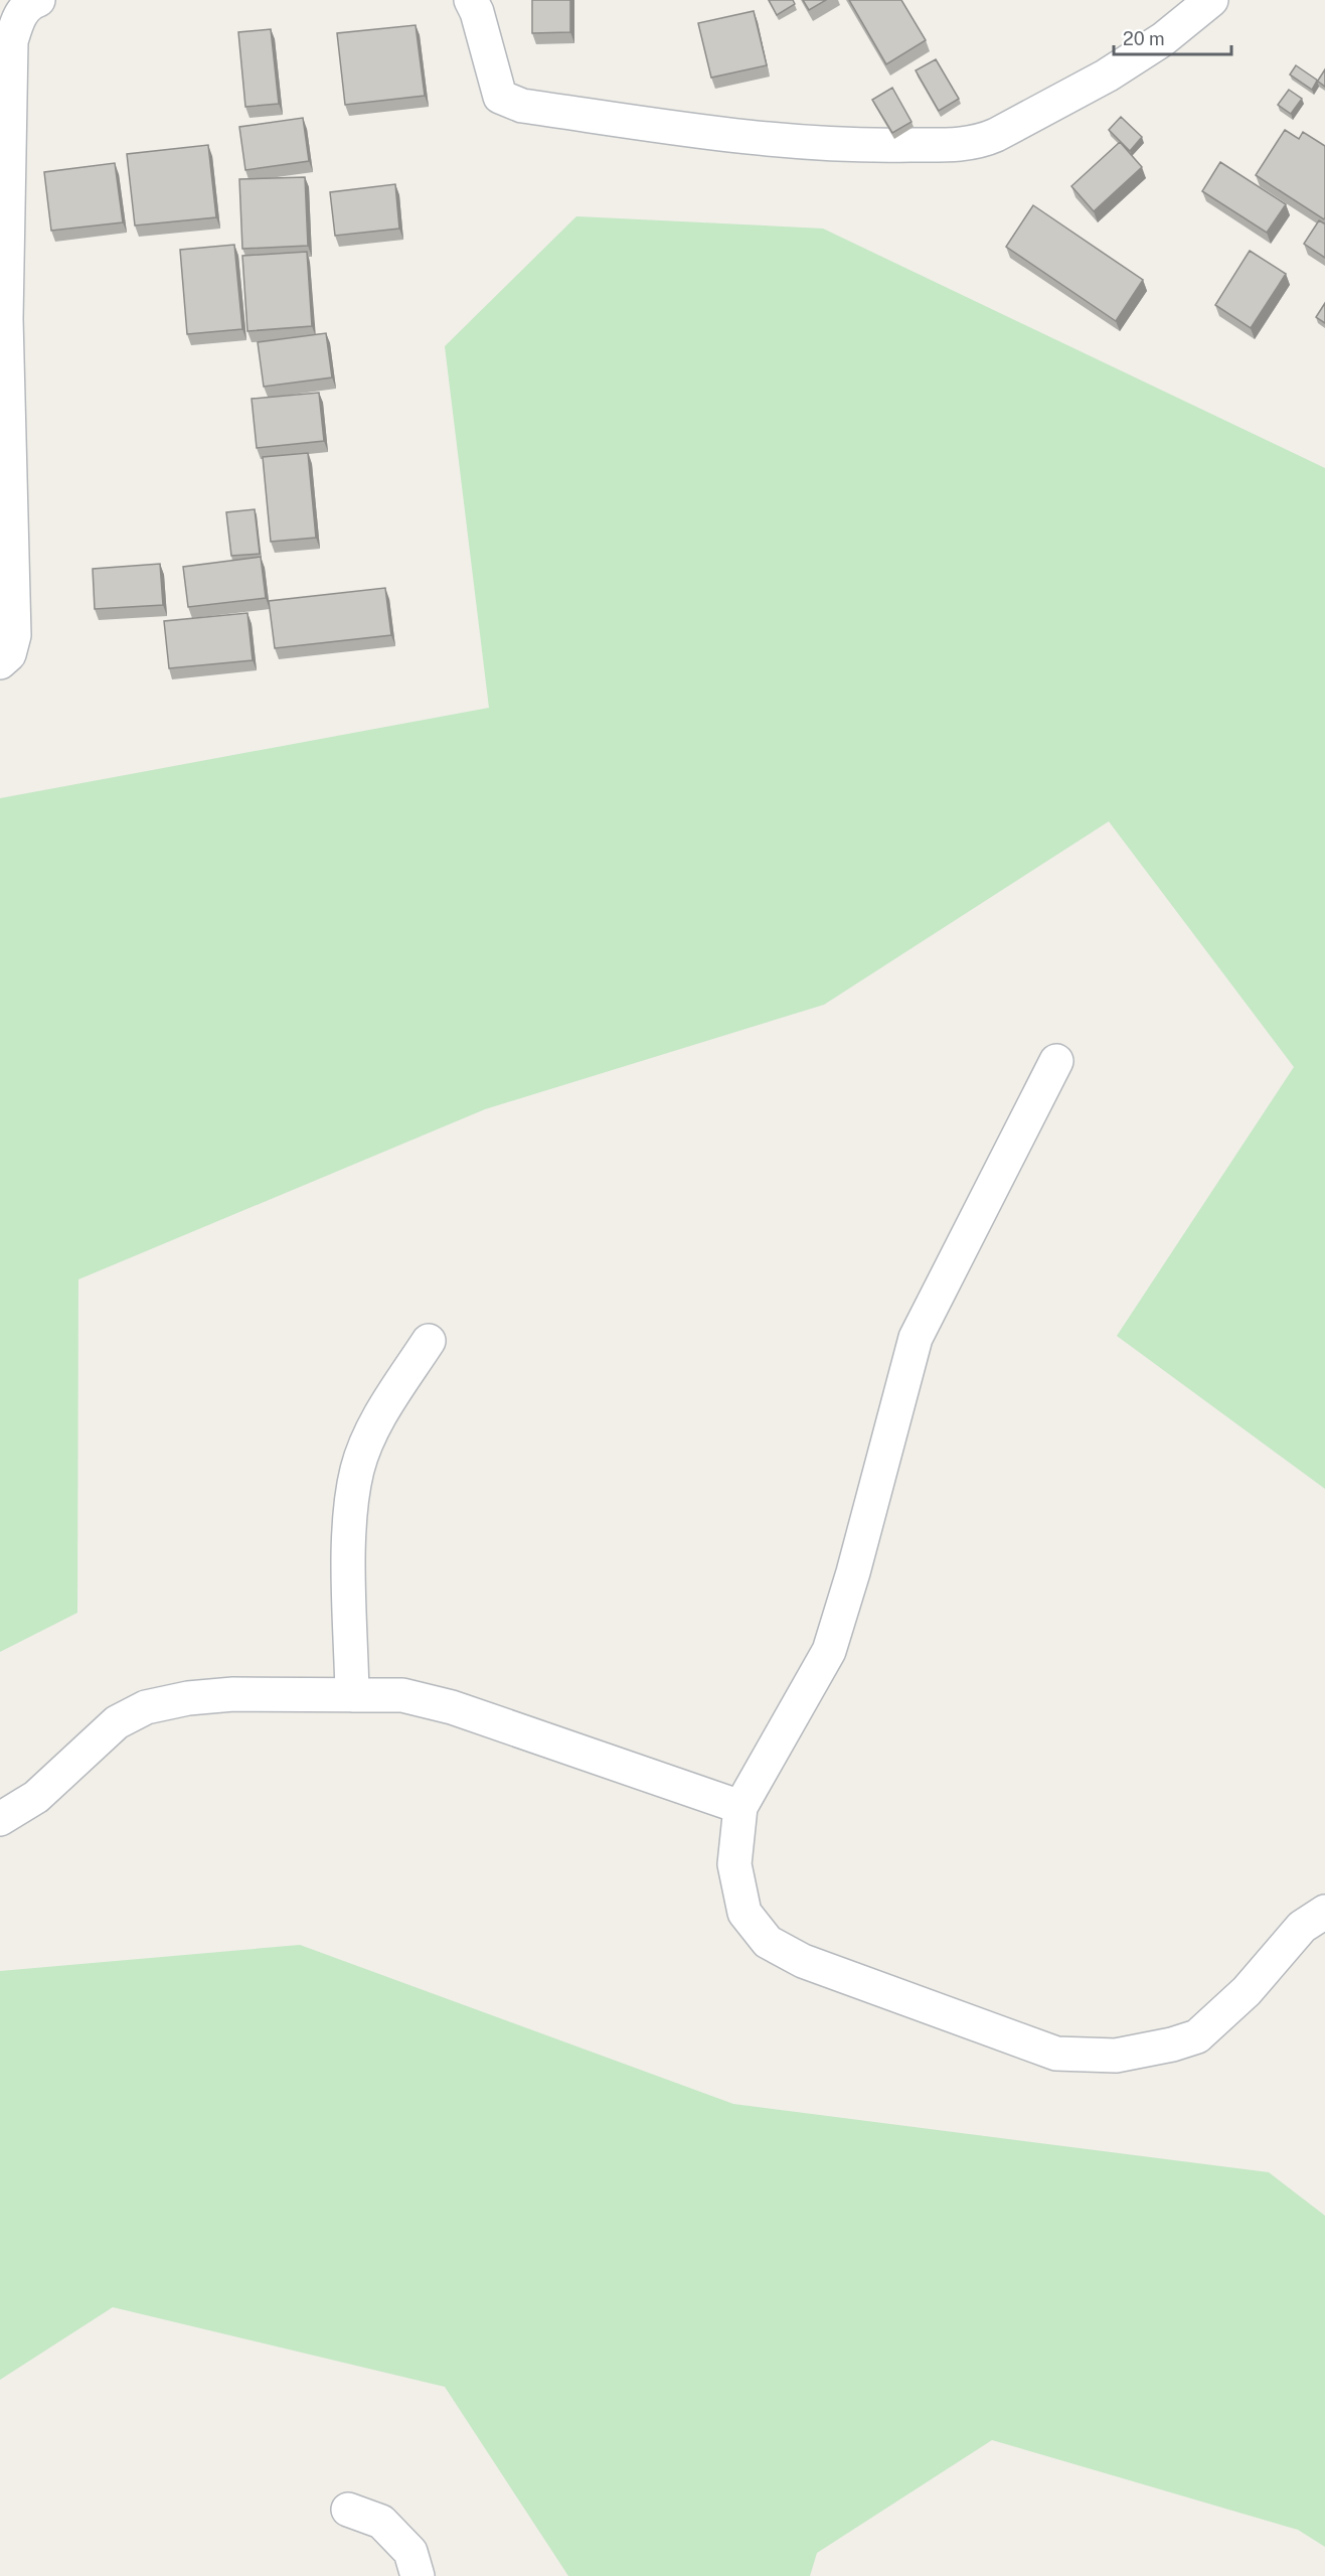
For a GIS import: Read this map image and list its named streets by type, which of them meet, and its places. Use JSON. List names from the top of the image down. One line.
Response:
{"scale_bar":"20 m"}
